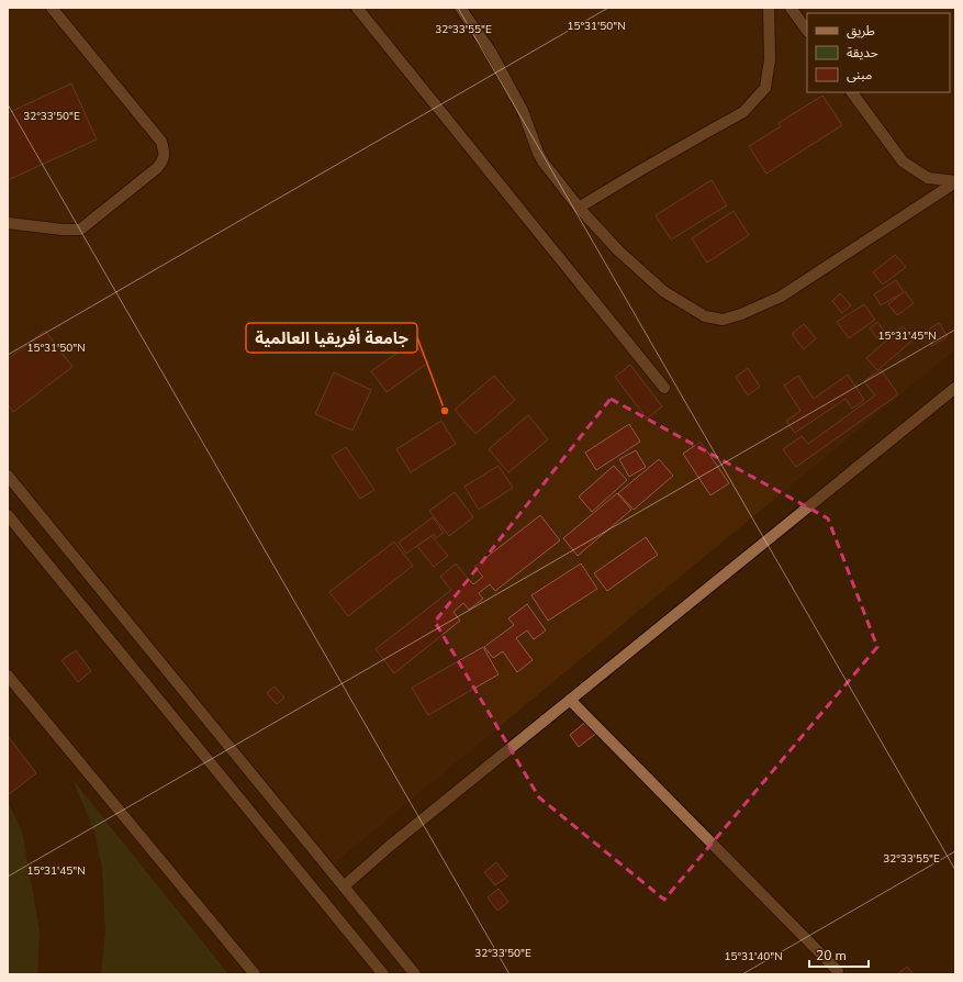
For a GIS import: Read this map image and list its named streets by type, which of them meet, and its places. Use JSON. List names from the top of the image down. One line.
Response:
{"places":["جامعة أفريقيا العالمية"],"legend":["طريق","حديقة","مبنى"],"scale_bar":"20 m","coordinates":["15°31'50\"N","32°33'55\"E","32°33'50\"E","15°31'45\"N","15°31'40\"N"]}
